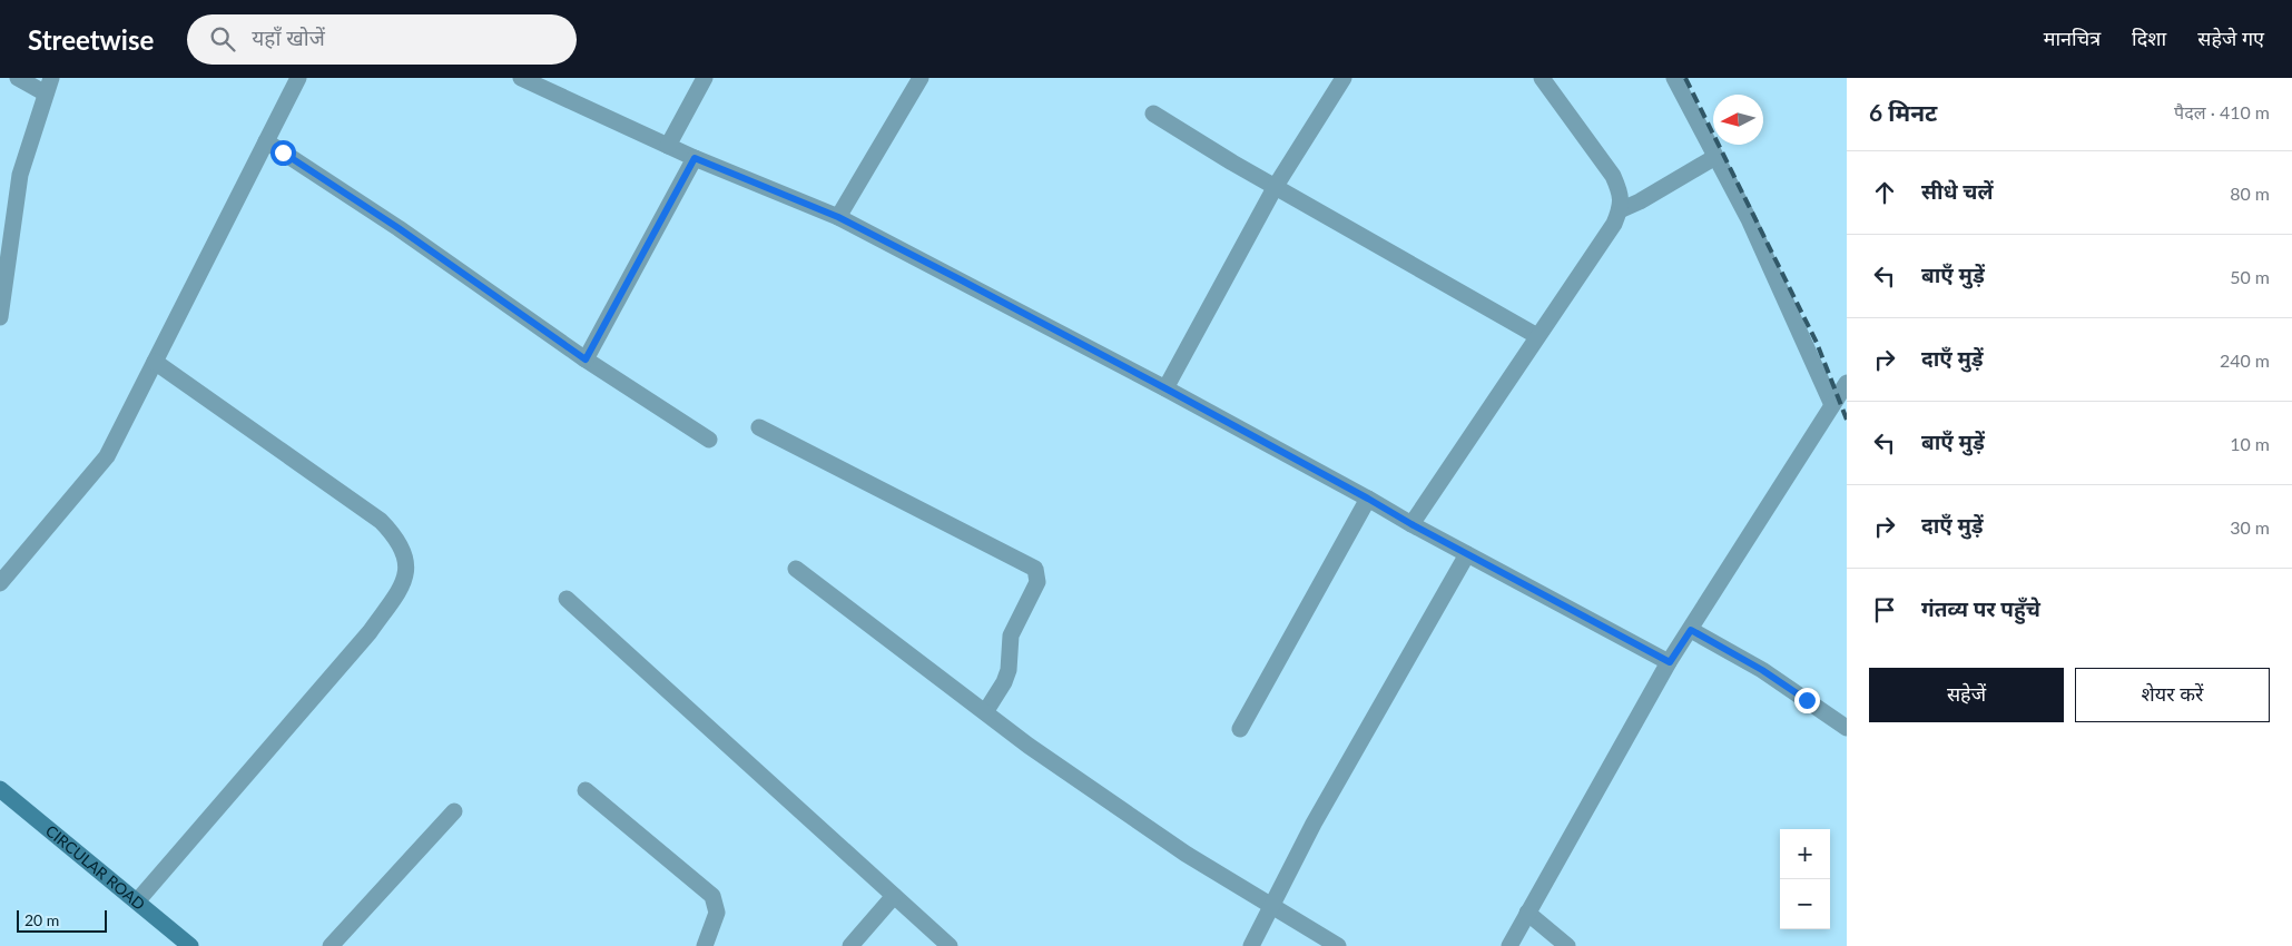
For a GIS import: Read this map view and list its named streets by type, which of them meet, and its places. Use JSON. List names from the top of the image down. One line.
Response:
{"streets":{"main road":["CIRCULAR ROAD"]},"scale_bar":"20 m","north":"left","page":{"header":"Streetwise","search":"यहाँ खोजें","nav":["मानचित्र","दिशा","सहेजे गए"],"heading":["6 मिनट","पैदल · 410 m"],"list":[["सीधे चलें","80 m"],["बाएँ मुड़ें","50 m"],["दाएँ मुड़ें","240 m"],["बाएँ मुड़ें","10 m"],["दाएँ मुड़ें","30 m"],"गंतव्य पर पहुँचे"],"buttons":["सहेजें","शेयर करें"],"map_buttons":["+","−"],"scale":"20 m"}}
